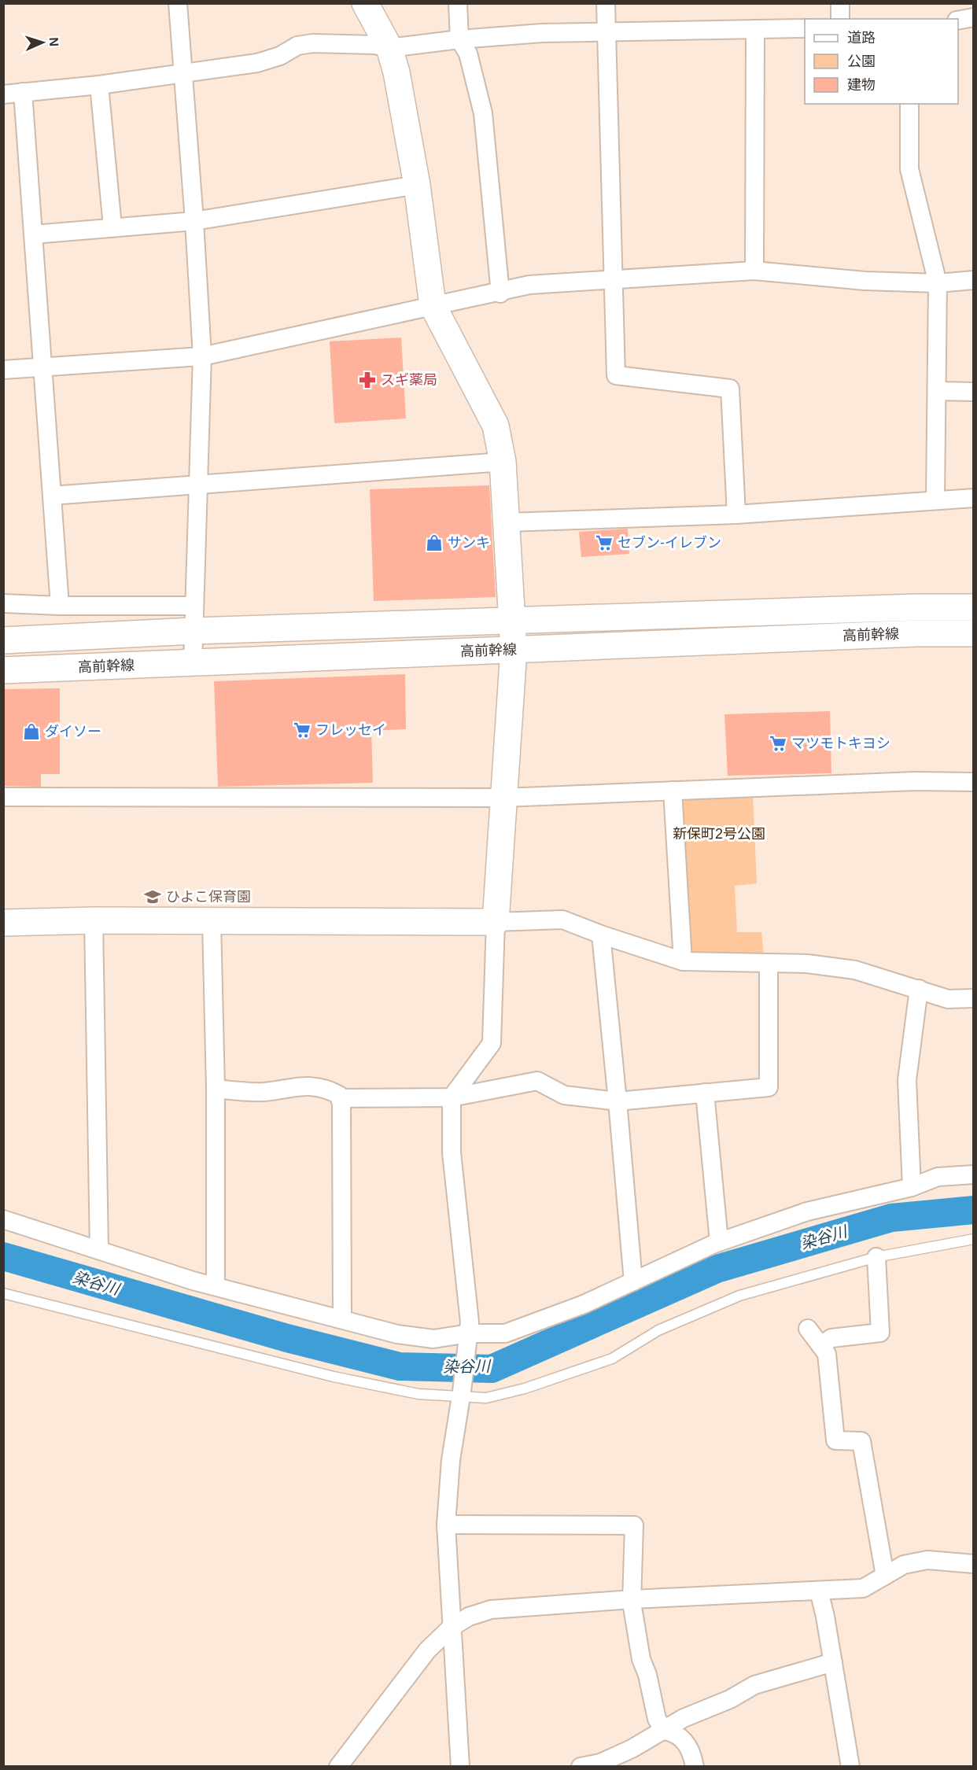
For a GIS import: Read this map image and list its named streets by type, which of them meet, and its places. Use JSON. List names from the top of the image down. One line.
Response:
{"streets":{"street":["高前幹線"]},"water":["染谷川"],"parks":["新保町2号公園"],"places":{"pharmacy":["スギ薬局"],"shop":["サンキ","ダイソー"],"supermarket":["セブン-イレブン","フレッセイ","マツモトキヨシ"],"school or university":["ひよこ保育園"]},"legend":["道路","公園","建物"],"north":"right"}
